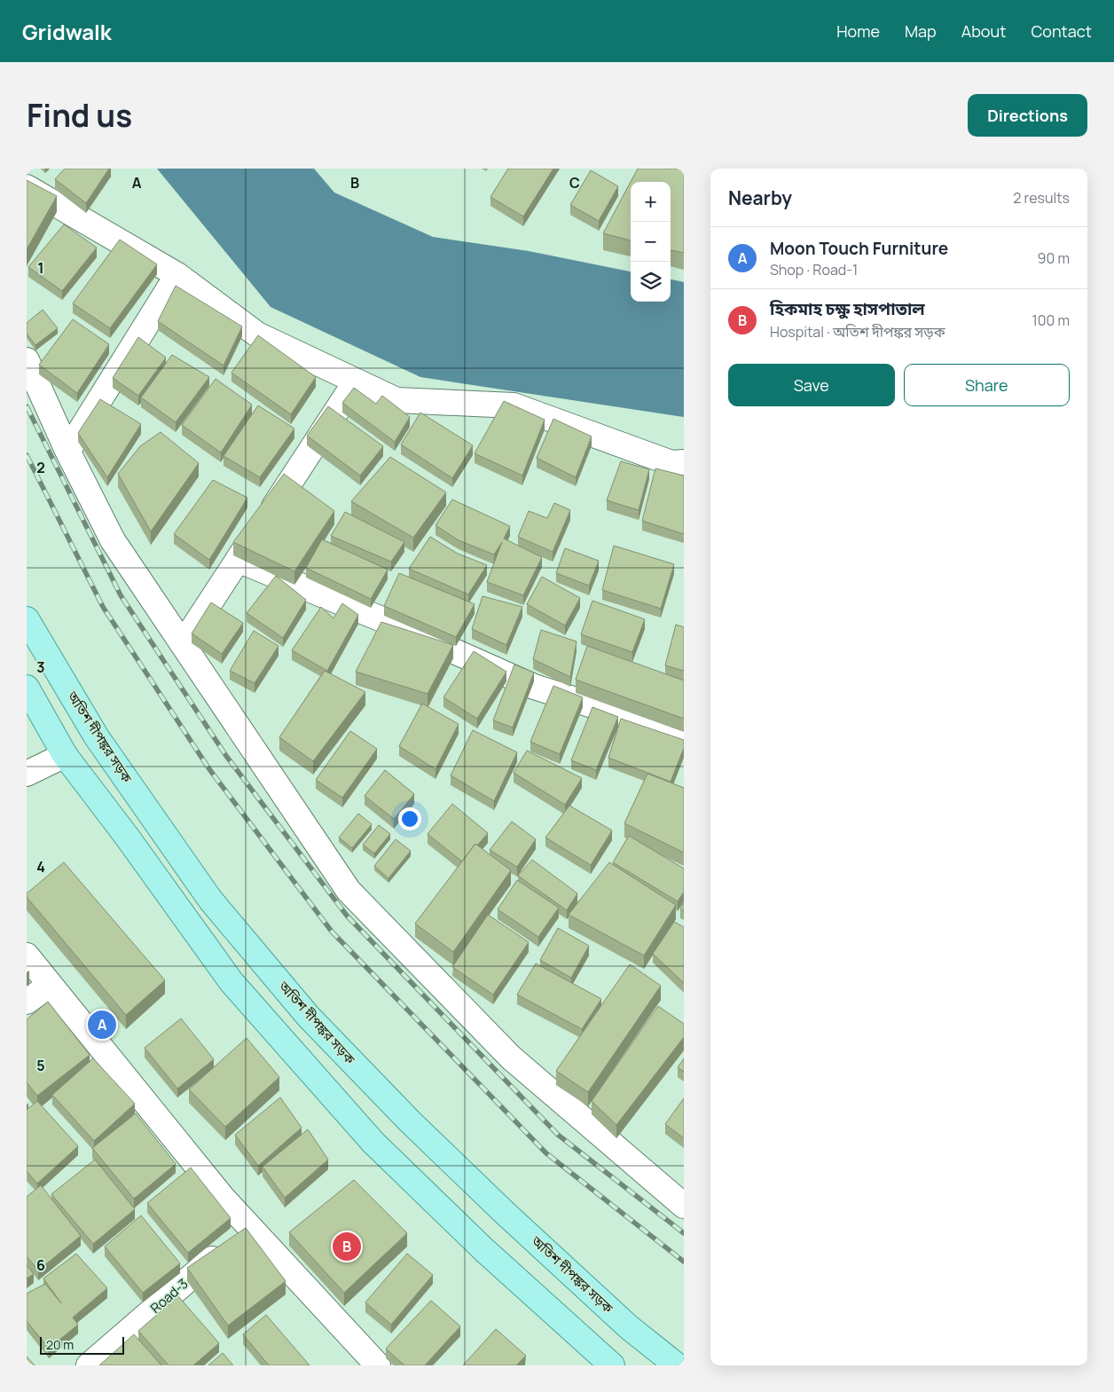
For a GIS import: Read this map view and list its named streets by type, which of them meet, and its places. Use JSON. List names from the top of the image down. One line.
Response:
{"streets":{"main road":["অতিশ দীপঙ্কর সড়ক"],"street":["Road-3"]},"scale_bar":"20 m","page":{"header":"Gridwalk","nav":["Home","Map","About","Contact"],"title":"Find us","buttons":["Directions",["Save","Share"]],"heading":["Nearby","2 results"],"map_buttons":["+","−"],"list":[{"mark":"A","name":"Moon Touch Furniture","note":"Shop · Road-1","value":"90 m"},{"mark":"B","name":"হিকমাহ চক্ষু হাসপাতাল","note":"Hospital · অতিশ দীপঙ্কর সড়ক","value":"100 m"}],"pins":["A","B"],"scale":"20 m"},"grid":{"columns":["A","B","C"],"rows":["1","2","3","4","5","6"]}}
